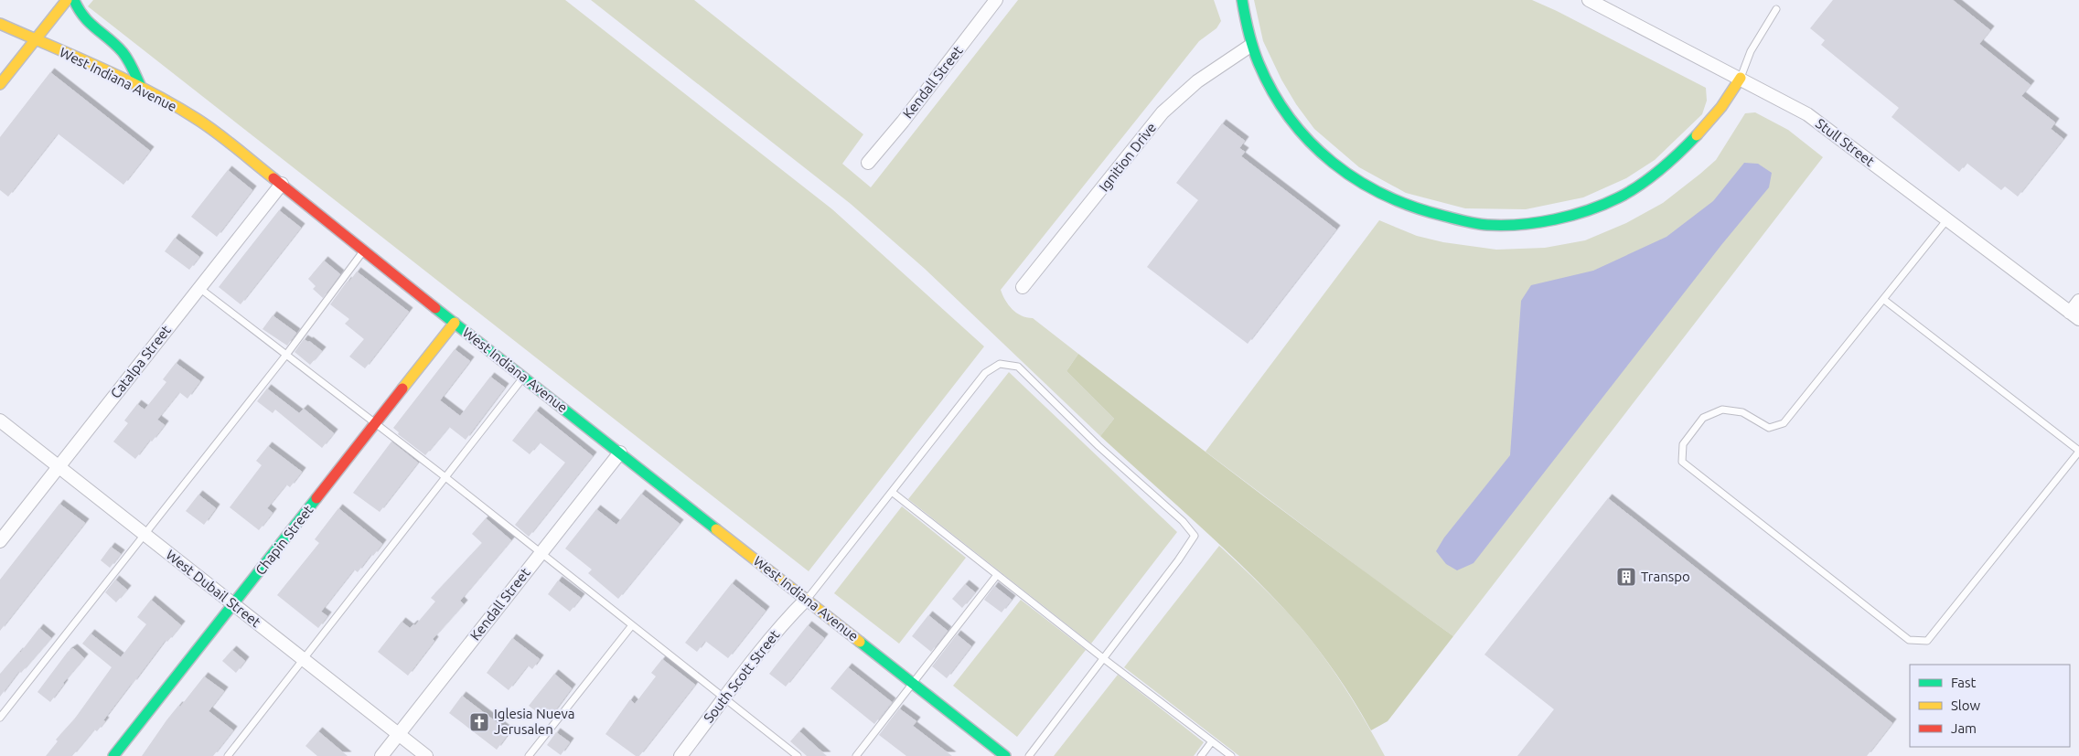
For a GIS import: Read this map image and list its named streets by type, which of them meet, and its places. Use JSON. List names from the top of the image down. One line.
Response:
{"streets":{"street":["West Indiana Avenue","Kendall Street","Stull Street","Ignition Drive","Catalpa Street","Chapin Street","West Dubail Street","South Scott Street"]},"crossings":[["West Indiana Avenue","Kendall Street"],["West Indiana Avenue","Catalpa Street"],["West Indiana Avenue","Chapin Street"],["West Indiana Avenue","South Scott Street"],["Kendall Street","West Dubail Street"],["Catalpa Street","West Dubail Street"],["Chapin Street","West Dubail Street"]],"places":{"building":["Transpo"],"church":["Iglesia Nueva Jerusalen"]},"legend":["Fast","Slow","Jam"]}
